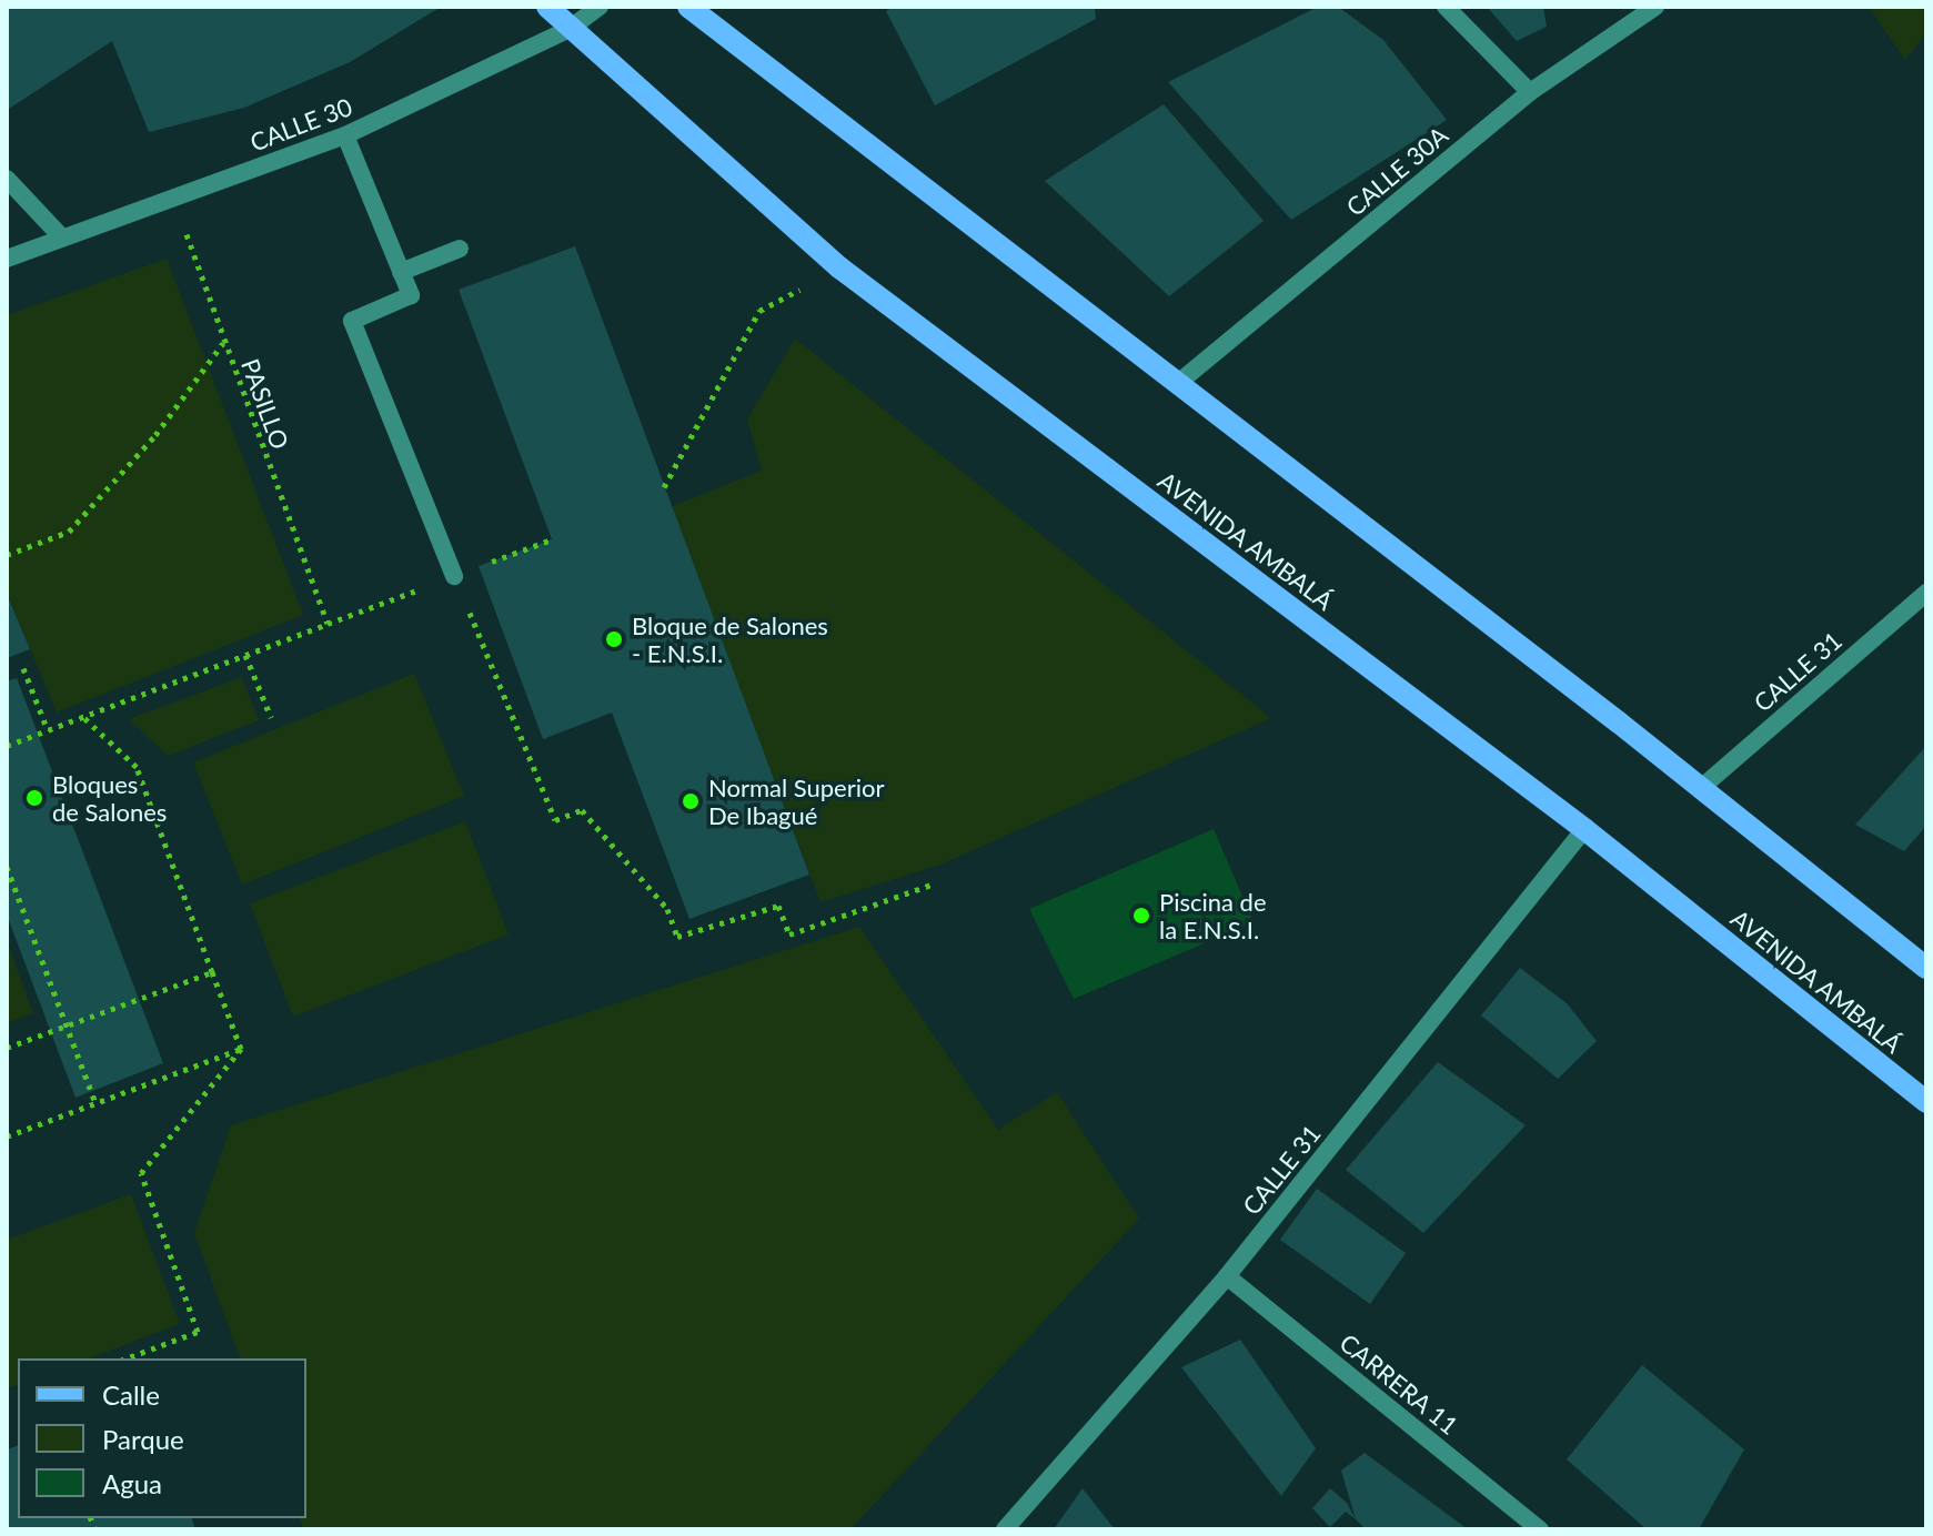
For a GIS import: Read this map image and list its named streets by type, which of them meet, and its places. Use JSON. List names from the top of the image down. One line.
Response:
{"streets":{"main road":["AVENIDA AMBALÁ"],"street":["CALLE 30","CALLE 30A","CALLE 31","CARRERA 11"],"path":["PASILLO"]},"crossings":[["CALLE 30","PASILLO"],["CALLE 30","AVENIDA AMBALÁ"],["AVENIDA AMBALÁ","CALLE 31"],["CALLE 31","CARRERA 11"]],"places":["Bloque de Salones - E.N.S.I.","Bloques de Salones","Normal Superior De Ibagué","Piscina de la E.N.S.I."],"legend":["Calle","Parque","Agua"]}
